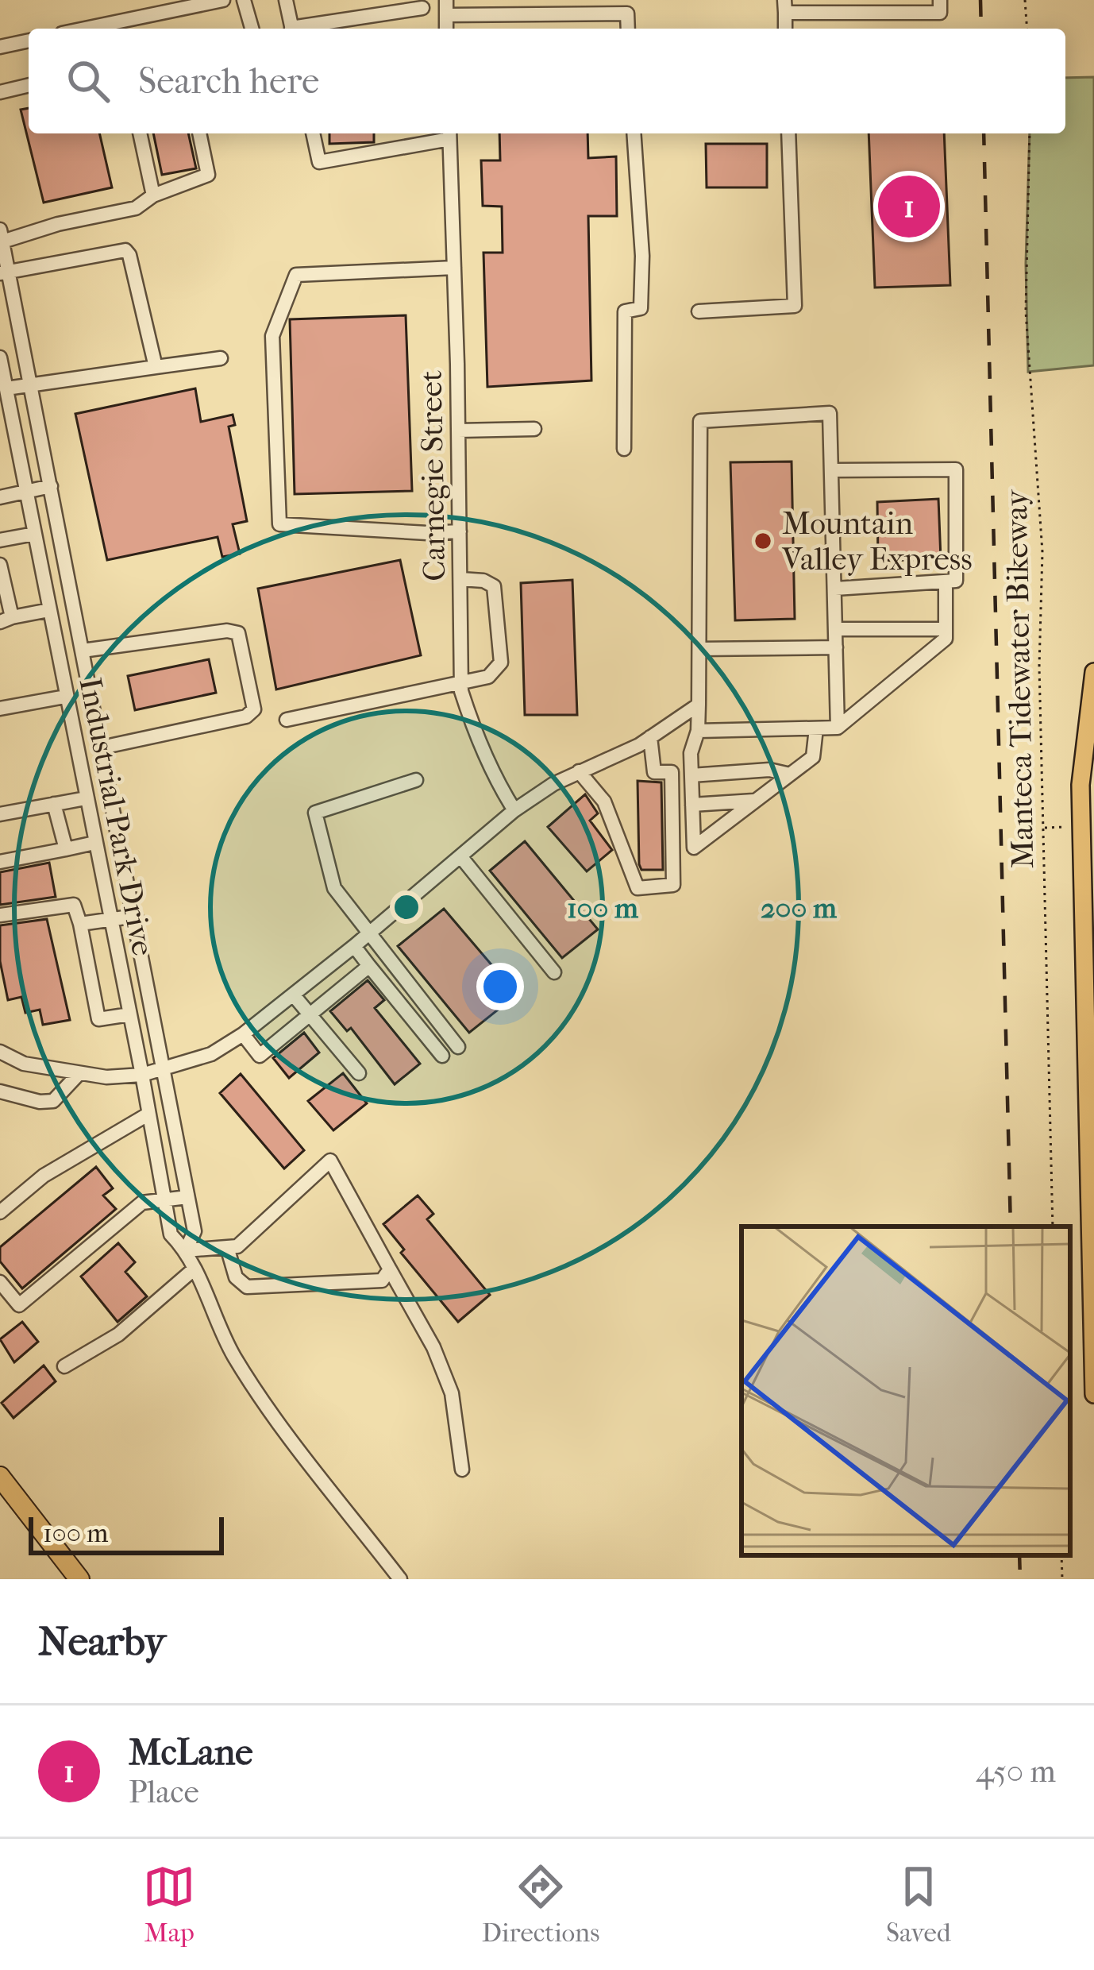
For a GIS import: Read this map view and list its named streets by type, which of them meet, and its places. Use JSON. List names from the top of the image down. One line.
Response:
{"streets":{"street":["Carnegie Street","Industrial Park Drive"],"path":["Manteca Tidewater Bikeway"]},"places":["Mountain Valley Express"],"scale_bar":"100 m","page":{"search":"Search here","pins":"1","scale":"100 m","heading":"Nearby","list":[{"mark":"1","name":"McLane","note":"Place","value":"450 m"}],"nav":["Map","Directions","Saved"]},"rings":["100 m","200 m"]}
